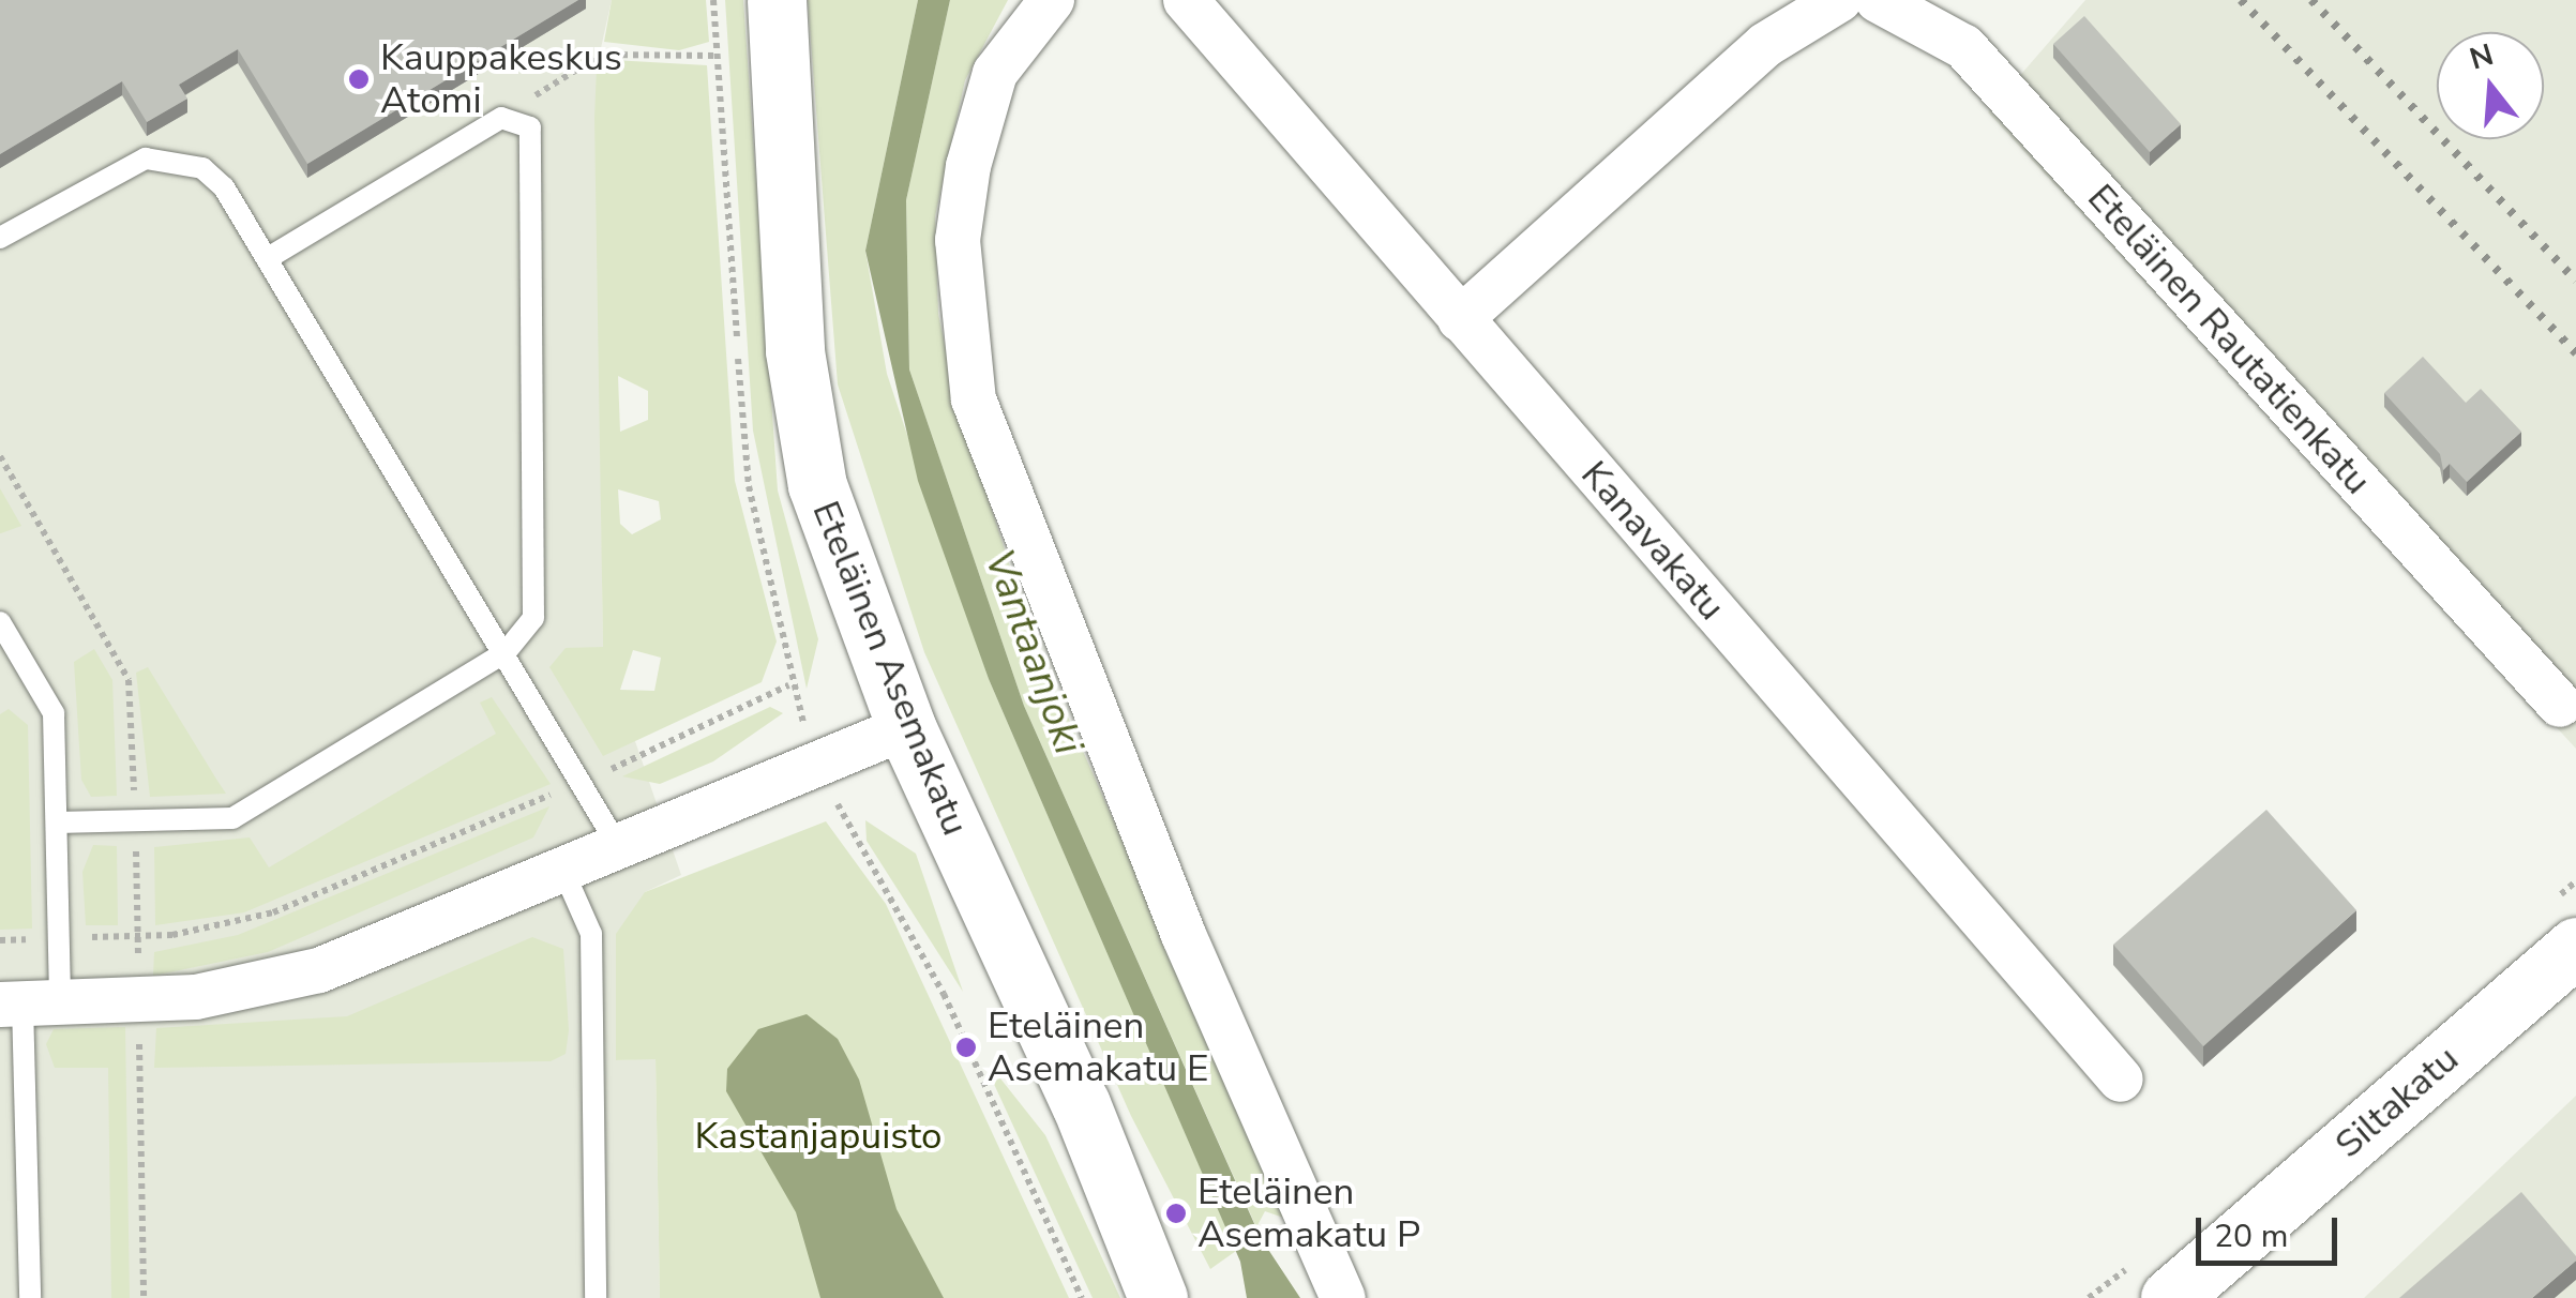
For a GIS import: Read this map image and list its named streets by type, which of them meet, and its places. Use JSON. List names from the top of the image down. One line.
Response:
{"streets":{"street":["Eteläinen Rautatienkatu","Kanavakatu","Eteläinen Asemakatu","Siltakatu"]},"water":["Vantaanjoki"],"parks":["Kastanjapuisto"],"places":["Kauppakeskus Atomi","Eteläinen Asemakatu E","Eteläinen Asemakatu P"],"scale_bar":"20 m","north":"top"}
